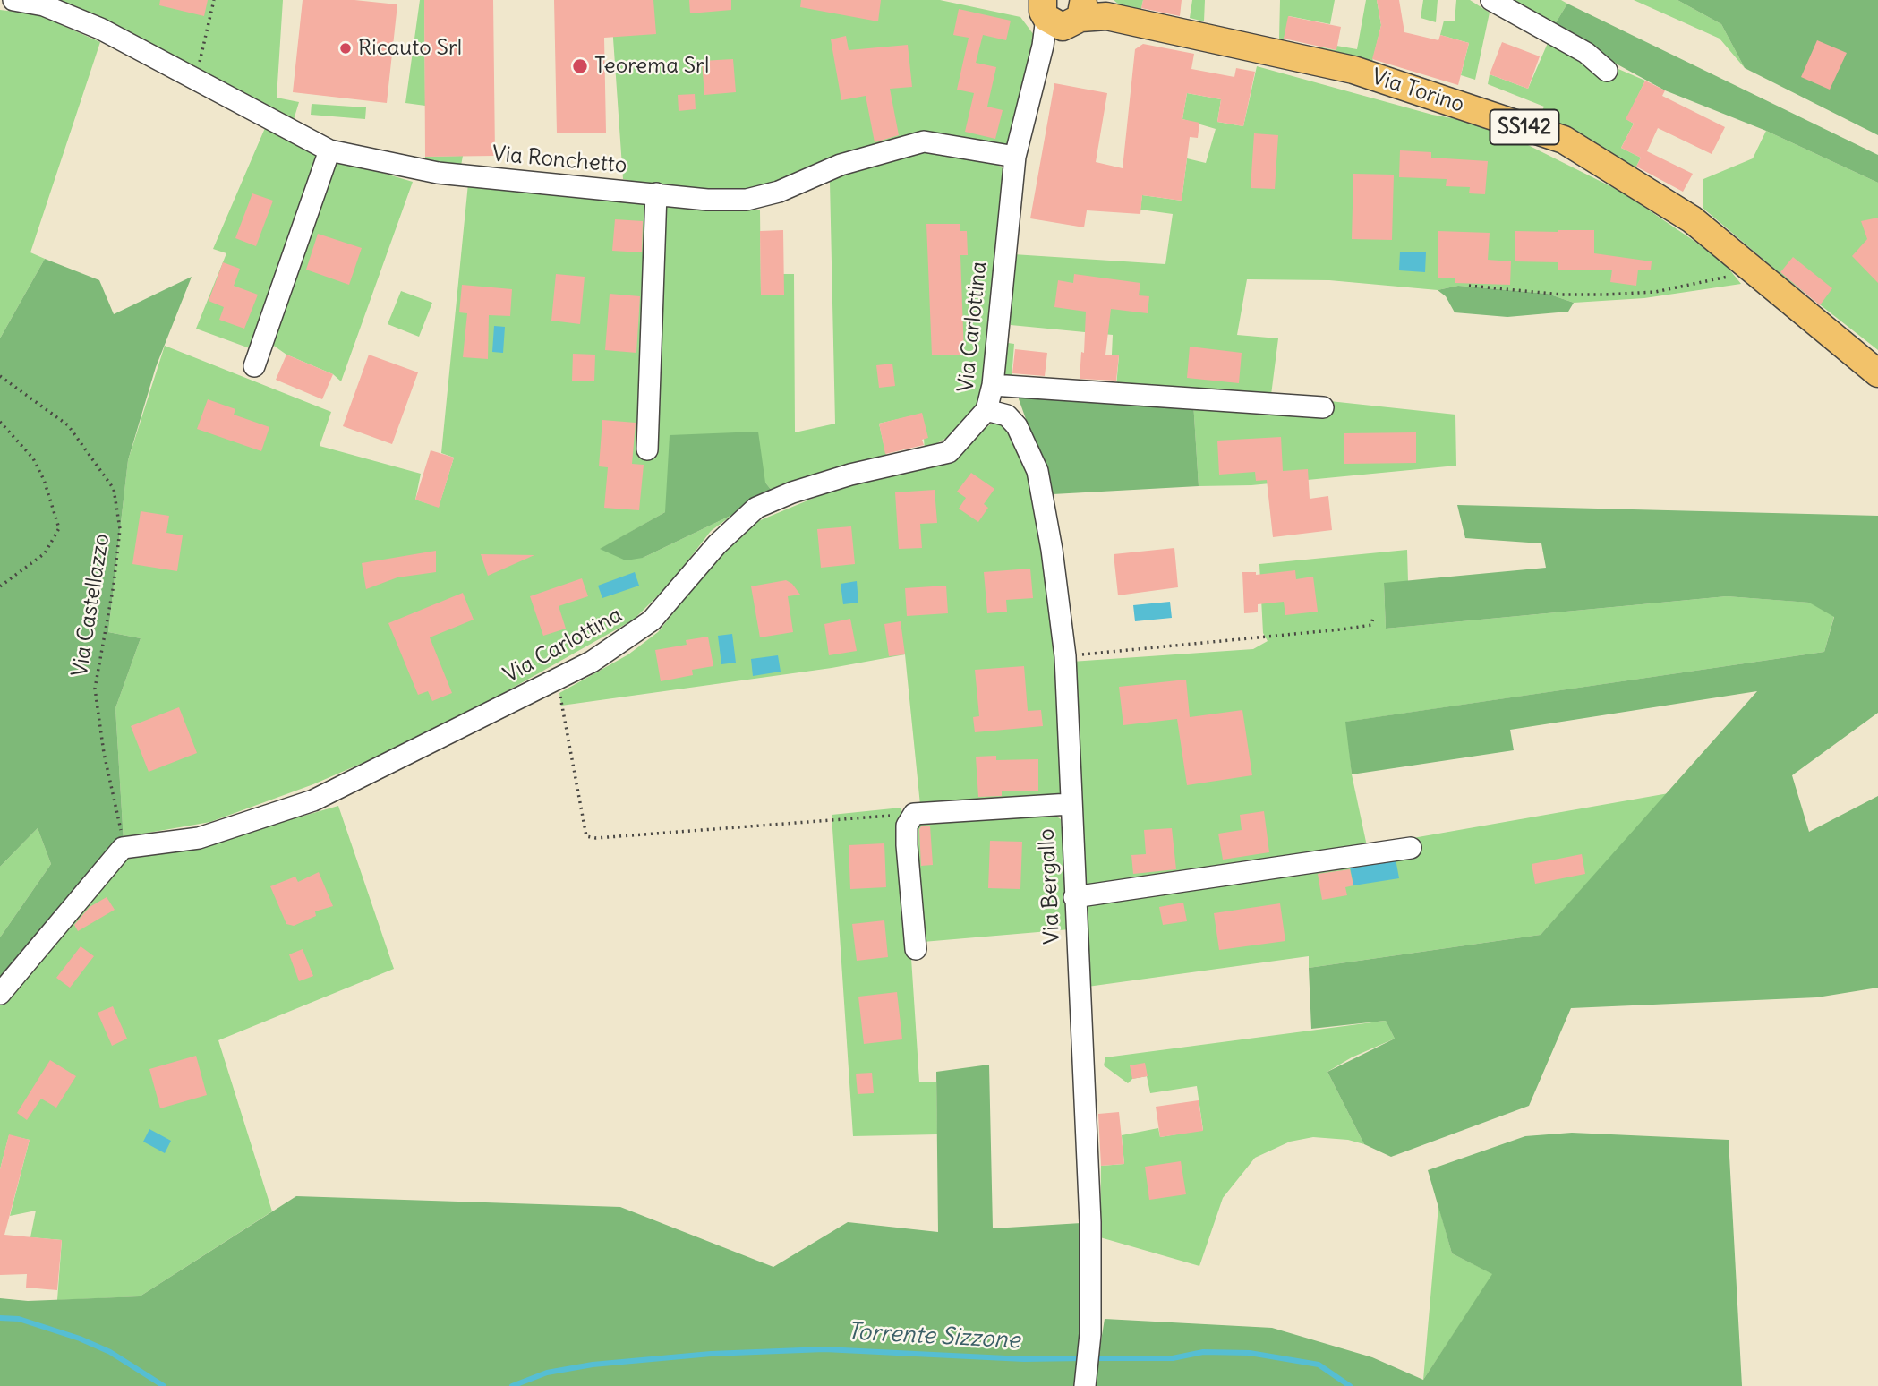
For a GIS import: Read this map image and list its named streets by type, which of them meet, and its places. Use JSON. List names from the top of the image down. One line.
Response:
{"streets":{"main road":["Via Torino","SS142"],"street":["Via Ronchetto","Via Carlottina","Via Bergallo"],"path":["Via Castellazzo"]},"crossings":[["Via Ronchetto","Via Carlottina"],["Via Carlottina","Via Castellazzo"],["Via Carlottina","Via Bergallo"]],"water":["Torrente Sizzone"],"places":["Ricauto Srl","Teorema Srl"]}
